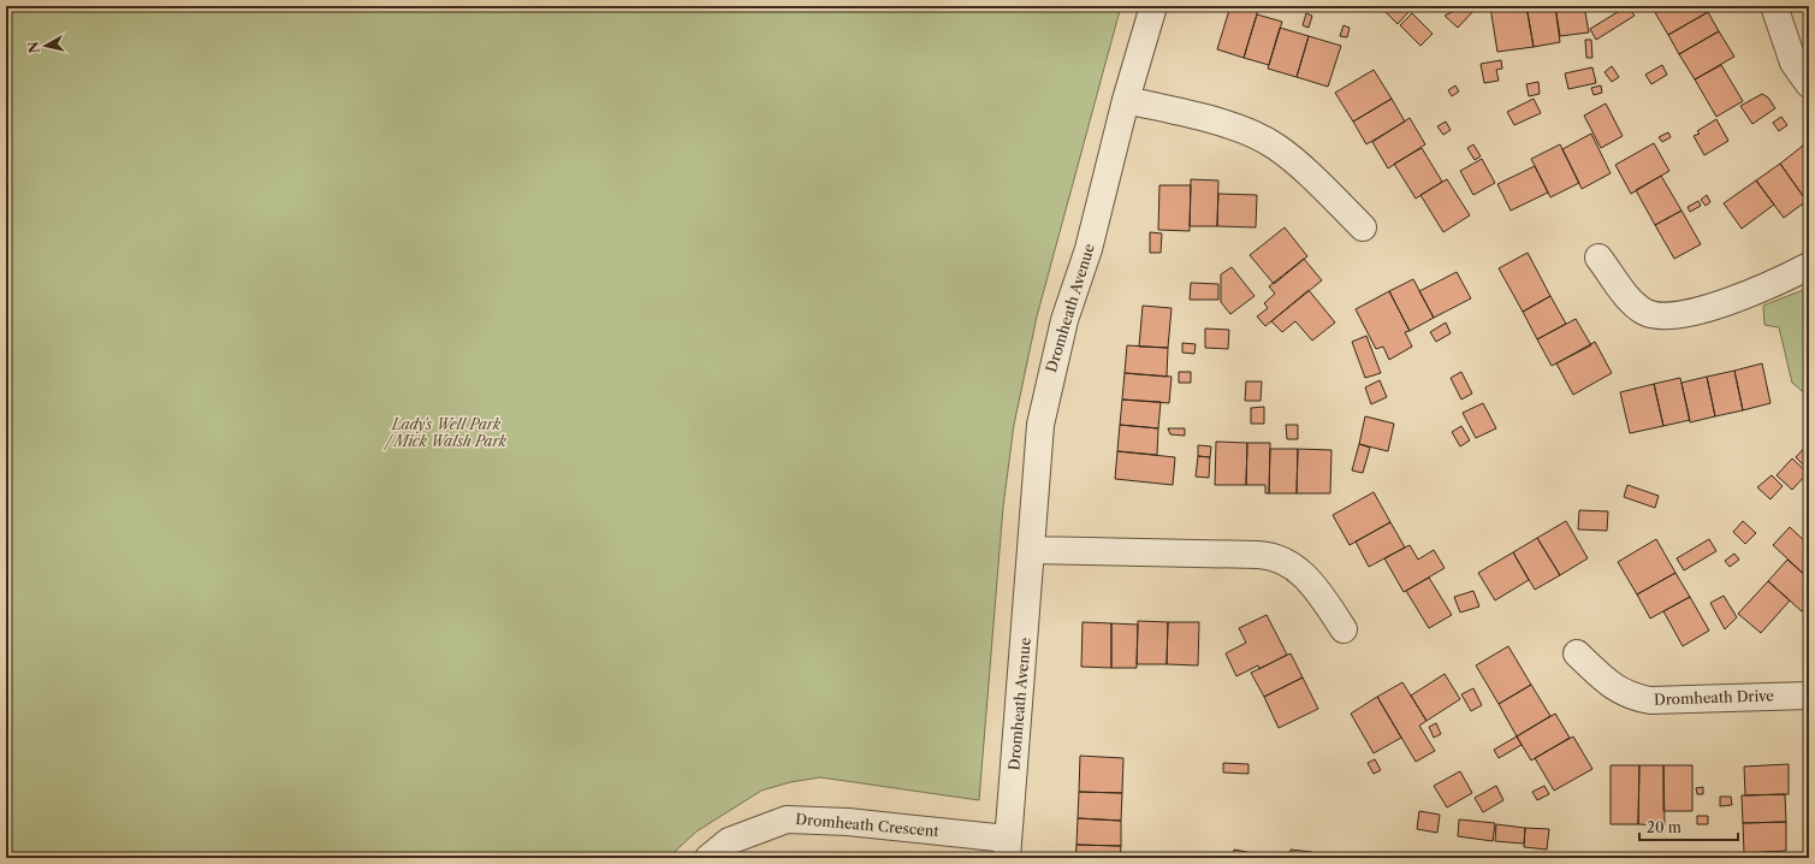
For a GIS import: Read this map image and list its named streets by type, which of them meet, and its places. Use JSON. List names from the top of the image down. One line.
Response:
{"streets":{"street":["Dromheath Avenue","Dromheath Drive","Dromheath Crescent"]},"crossings":[["Dromheath Avenue","Dromheath Crescent"]],"parks":["Lady's Well Park / Mick Walsh Park"],"scale_bar":"20 m","north":"left"}
